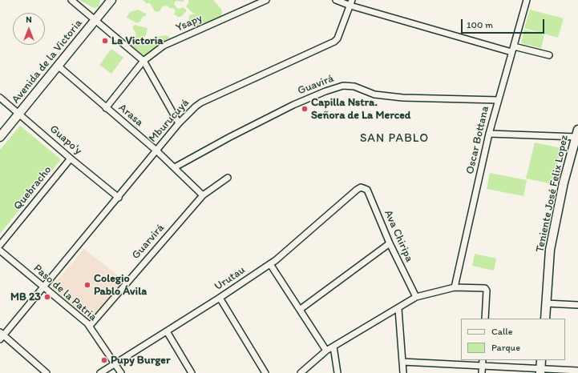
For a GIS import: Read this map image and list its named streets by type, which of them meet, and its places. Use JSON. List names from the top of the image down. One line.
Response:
{"streets":{"main road":["Avenida de la Victoria","Teniente José Felix Lopez"],"street":["Ysapy","Guavirá","Arasa","Mburucuyá","Guapo'y","Oscar Bottana","Quebracho","Ava Chiripa","Guarvirá","Urutau","Paso de la Patria"]},"crossings":[["Ysapy","Arasa"],["Avenida de la Victoria","Arasa"],["Avenida de la Victoria","Guapo'y"],["Guavirá","Arasa"],["Guavirá","Oscar Bottana"],["Arasa","Mburucuyá"],["Arasa","Guarvirá"],["Mburucuyá","Guapo'y"],["Mburucuyá","Paso de la Patria"],["Guapo'y","Quebracho"],["Ava Chiripa","Urutau"],["Guarvirá","Paso de la Patria"],["Urutau","Paso de la Patria"]],"districts":["SAN PABLO"],"places":["La Victoria","Capilla Nstra. Señora de La Merced","Colegio Pablo Ávila","MB 23","Pupy Burger"],"legend":["Calle","Parque"],"scale_bar":"100 m","north":"top"}
